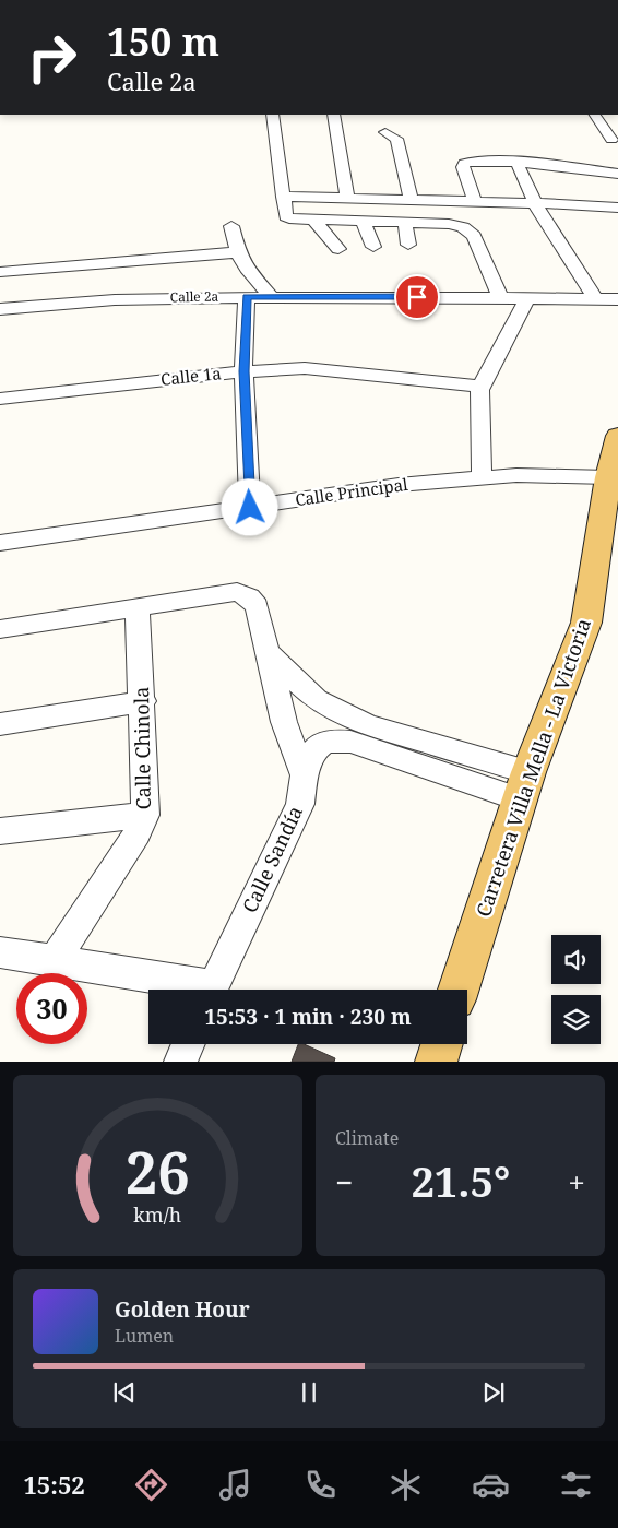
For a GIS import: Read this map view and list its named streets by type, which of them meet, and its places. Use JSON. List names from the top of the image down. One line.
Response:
{"streets":{"main road":["Carretera Villa Mella - La Victoria"],"street":["Calle 2a","Calle 1a","Calle Principal","Calle Chinola","Calle Sandía"]},"crossings":[["Calle Principal","Carretera Villa Mella - La Victoria"],["Carretera Villa Mella - La Victoria","Calle Sandía"]],"page":{"turn":["150 m","Calle 2a"],"limit":"30","trip":"15:53 · 1 min · 230 m","tile":"Climate","heat":["−","21.5°","+"],"song":["Golden Hour","Lumen"],"tabs":"15:52","gauge":["26","km/h"]}}
